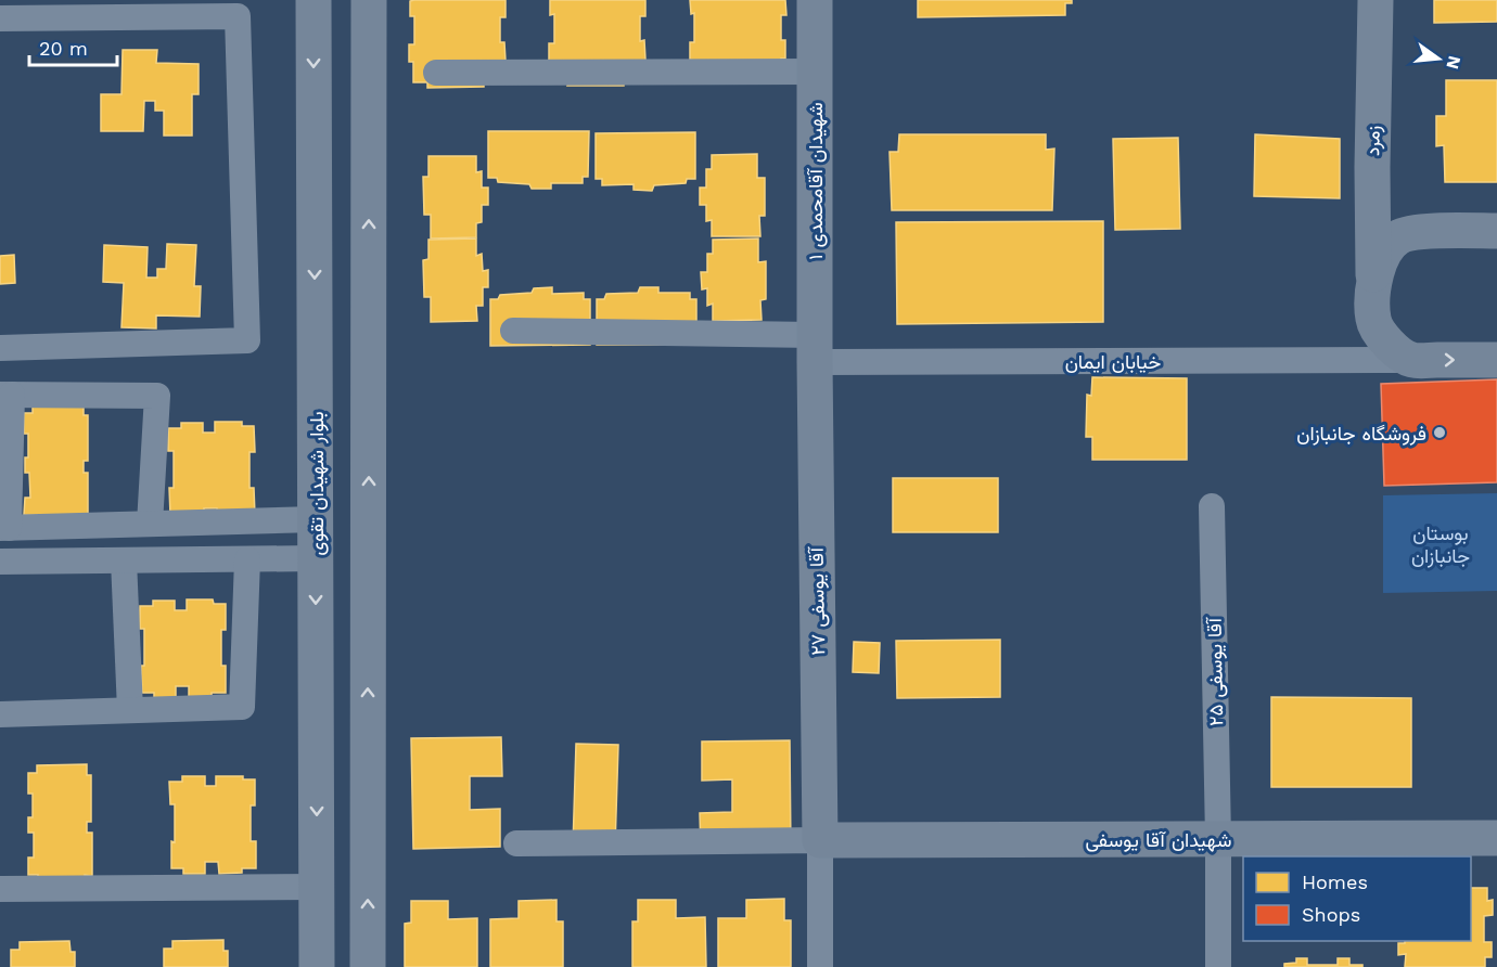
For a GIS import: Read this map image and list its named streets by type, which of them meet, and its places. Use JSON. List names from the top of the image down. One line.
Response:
{"streets":{"street":["زمرد","شهیدان آقامحمدی ۱","خیابان ایمان","بلوار شهیدان تقوی","آقا یوسفی ۲۷","آقا یوسفی ۲۵","شهیدان آقا یوسفی"]},"crossings":[["شهیدان آقامحمدی ۱","خیابان ایمان"],["شهیدان آقامحمدی ۱","آقا یوسفی ۲۷"],["خیابان ایمان","آقا یوسفی ۲۷"],["آقا یوسفی ۲۷","شهیدان آقا یوسفی"],["آقا یوسفی ۲۵","شهیدان آقا یوسفی"]],"parks":["بوستان جانبازان"],"places":["فروشگاه جانبازان"],"legend":["Homes","Shops"],"scale_bar":"20 m","north":"right"}
